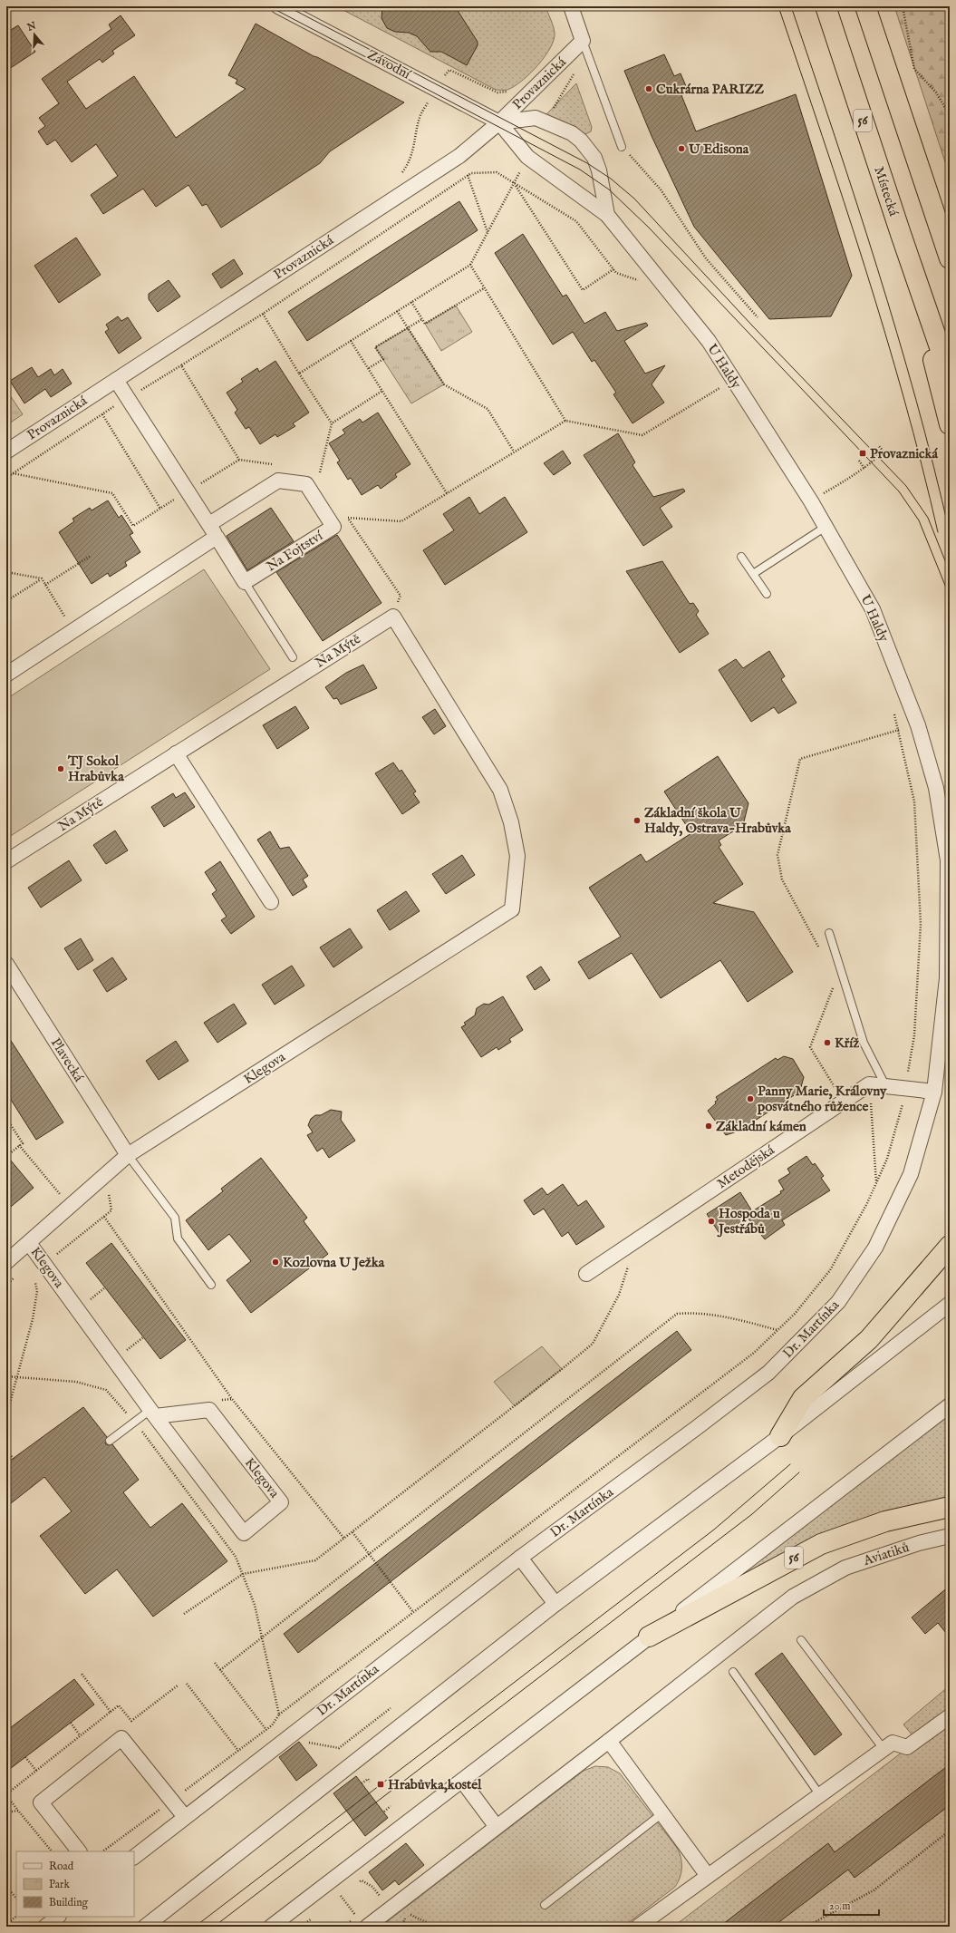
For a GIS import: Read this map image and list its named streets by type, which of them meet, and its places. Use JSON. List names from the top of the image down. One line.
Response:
{"streets":{"highway":["56","Místecká"],"street":["Závodní","Provaznická","U Haldy","Na Fojtství","Na Mýtě","Plavecká","Klegova","Metodějská","Dr. Martínka","Aviatiků"]},"crossings":[["Závodní","Provaznická"],["Závodní","U Haldy"],["Provaznická","U Haldy"],["56","Místecká"],["U Haldy","Dr. Martínka"],["Na Mýtě","Klegova"],["Plavecká","Klegova"]],"places":{"other":["Cukrárna PARIZZ","U Edisona","TJ Sokol Hrabůvka","Základní škola U Haldy, Ostrava-Hrabůvka","Kříž","Panny Marie, Královny posvátného růžence","Základní kámen","Hospoda u Jestřábů","Kozlovna U Ježka"],"transit":["Provaznická","Hrabůvka,kostel"]},"legend":["Road","Park","Building"],"scale_bar":"20 m","north":"top"}
